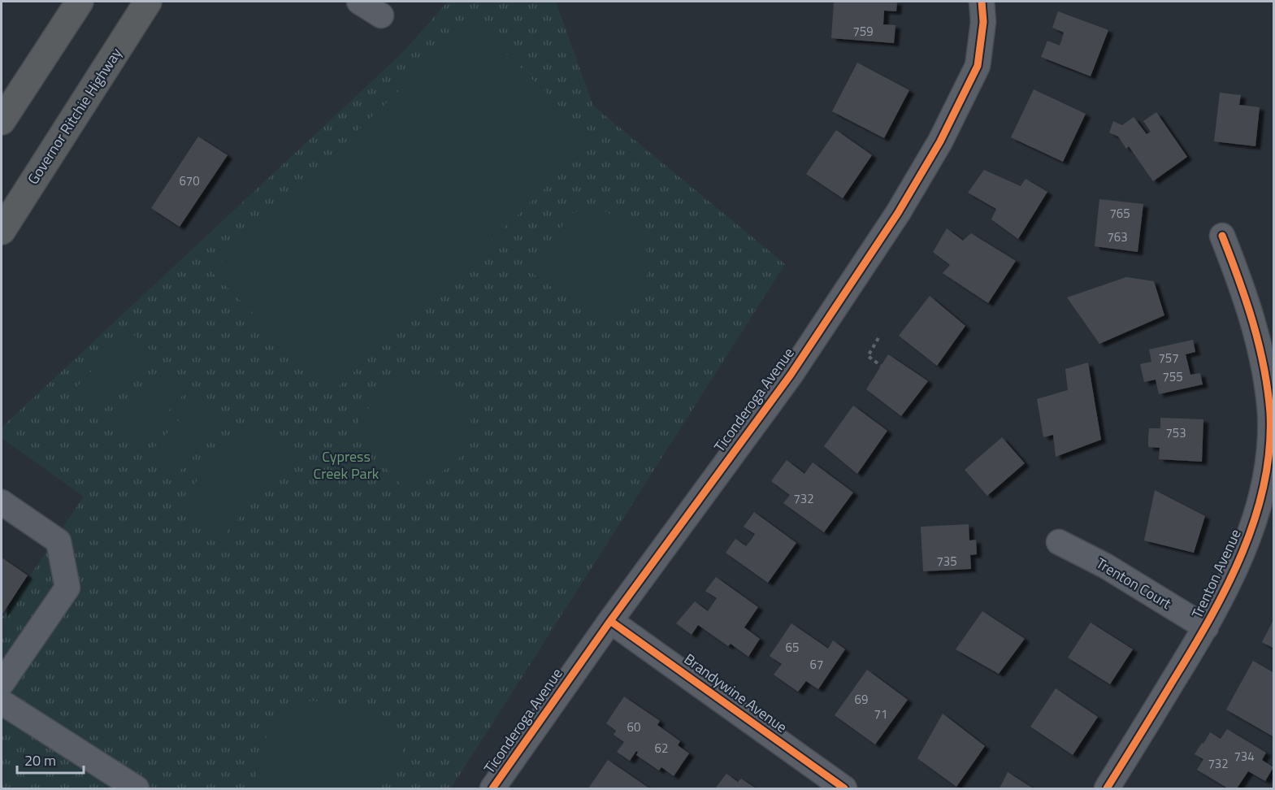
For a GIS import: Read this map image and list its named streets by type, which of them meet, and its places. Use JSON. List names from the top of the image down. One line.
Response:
{"streets":{"highway":["Governor Ritchie Highway"],"street":["Ticonderoga Avenue","Trenton Avenue","Trenton Court","Brandywine Avenue"]},"crossings":[["Ticonderoga Avenue","Brandywine Avenue"],["Trenton Avenue","Trenton Court"]],"parks":["Cypress Creek Park"],"house_numbers":["759","670","765","763","757","755","753","732","735","65","67","69","71","60","62","734","732"],"scale_bar":"20 m"}
